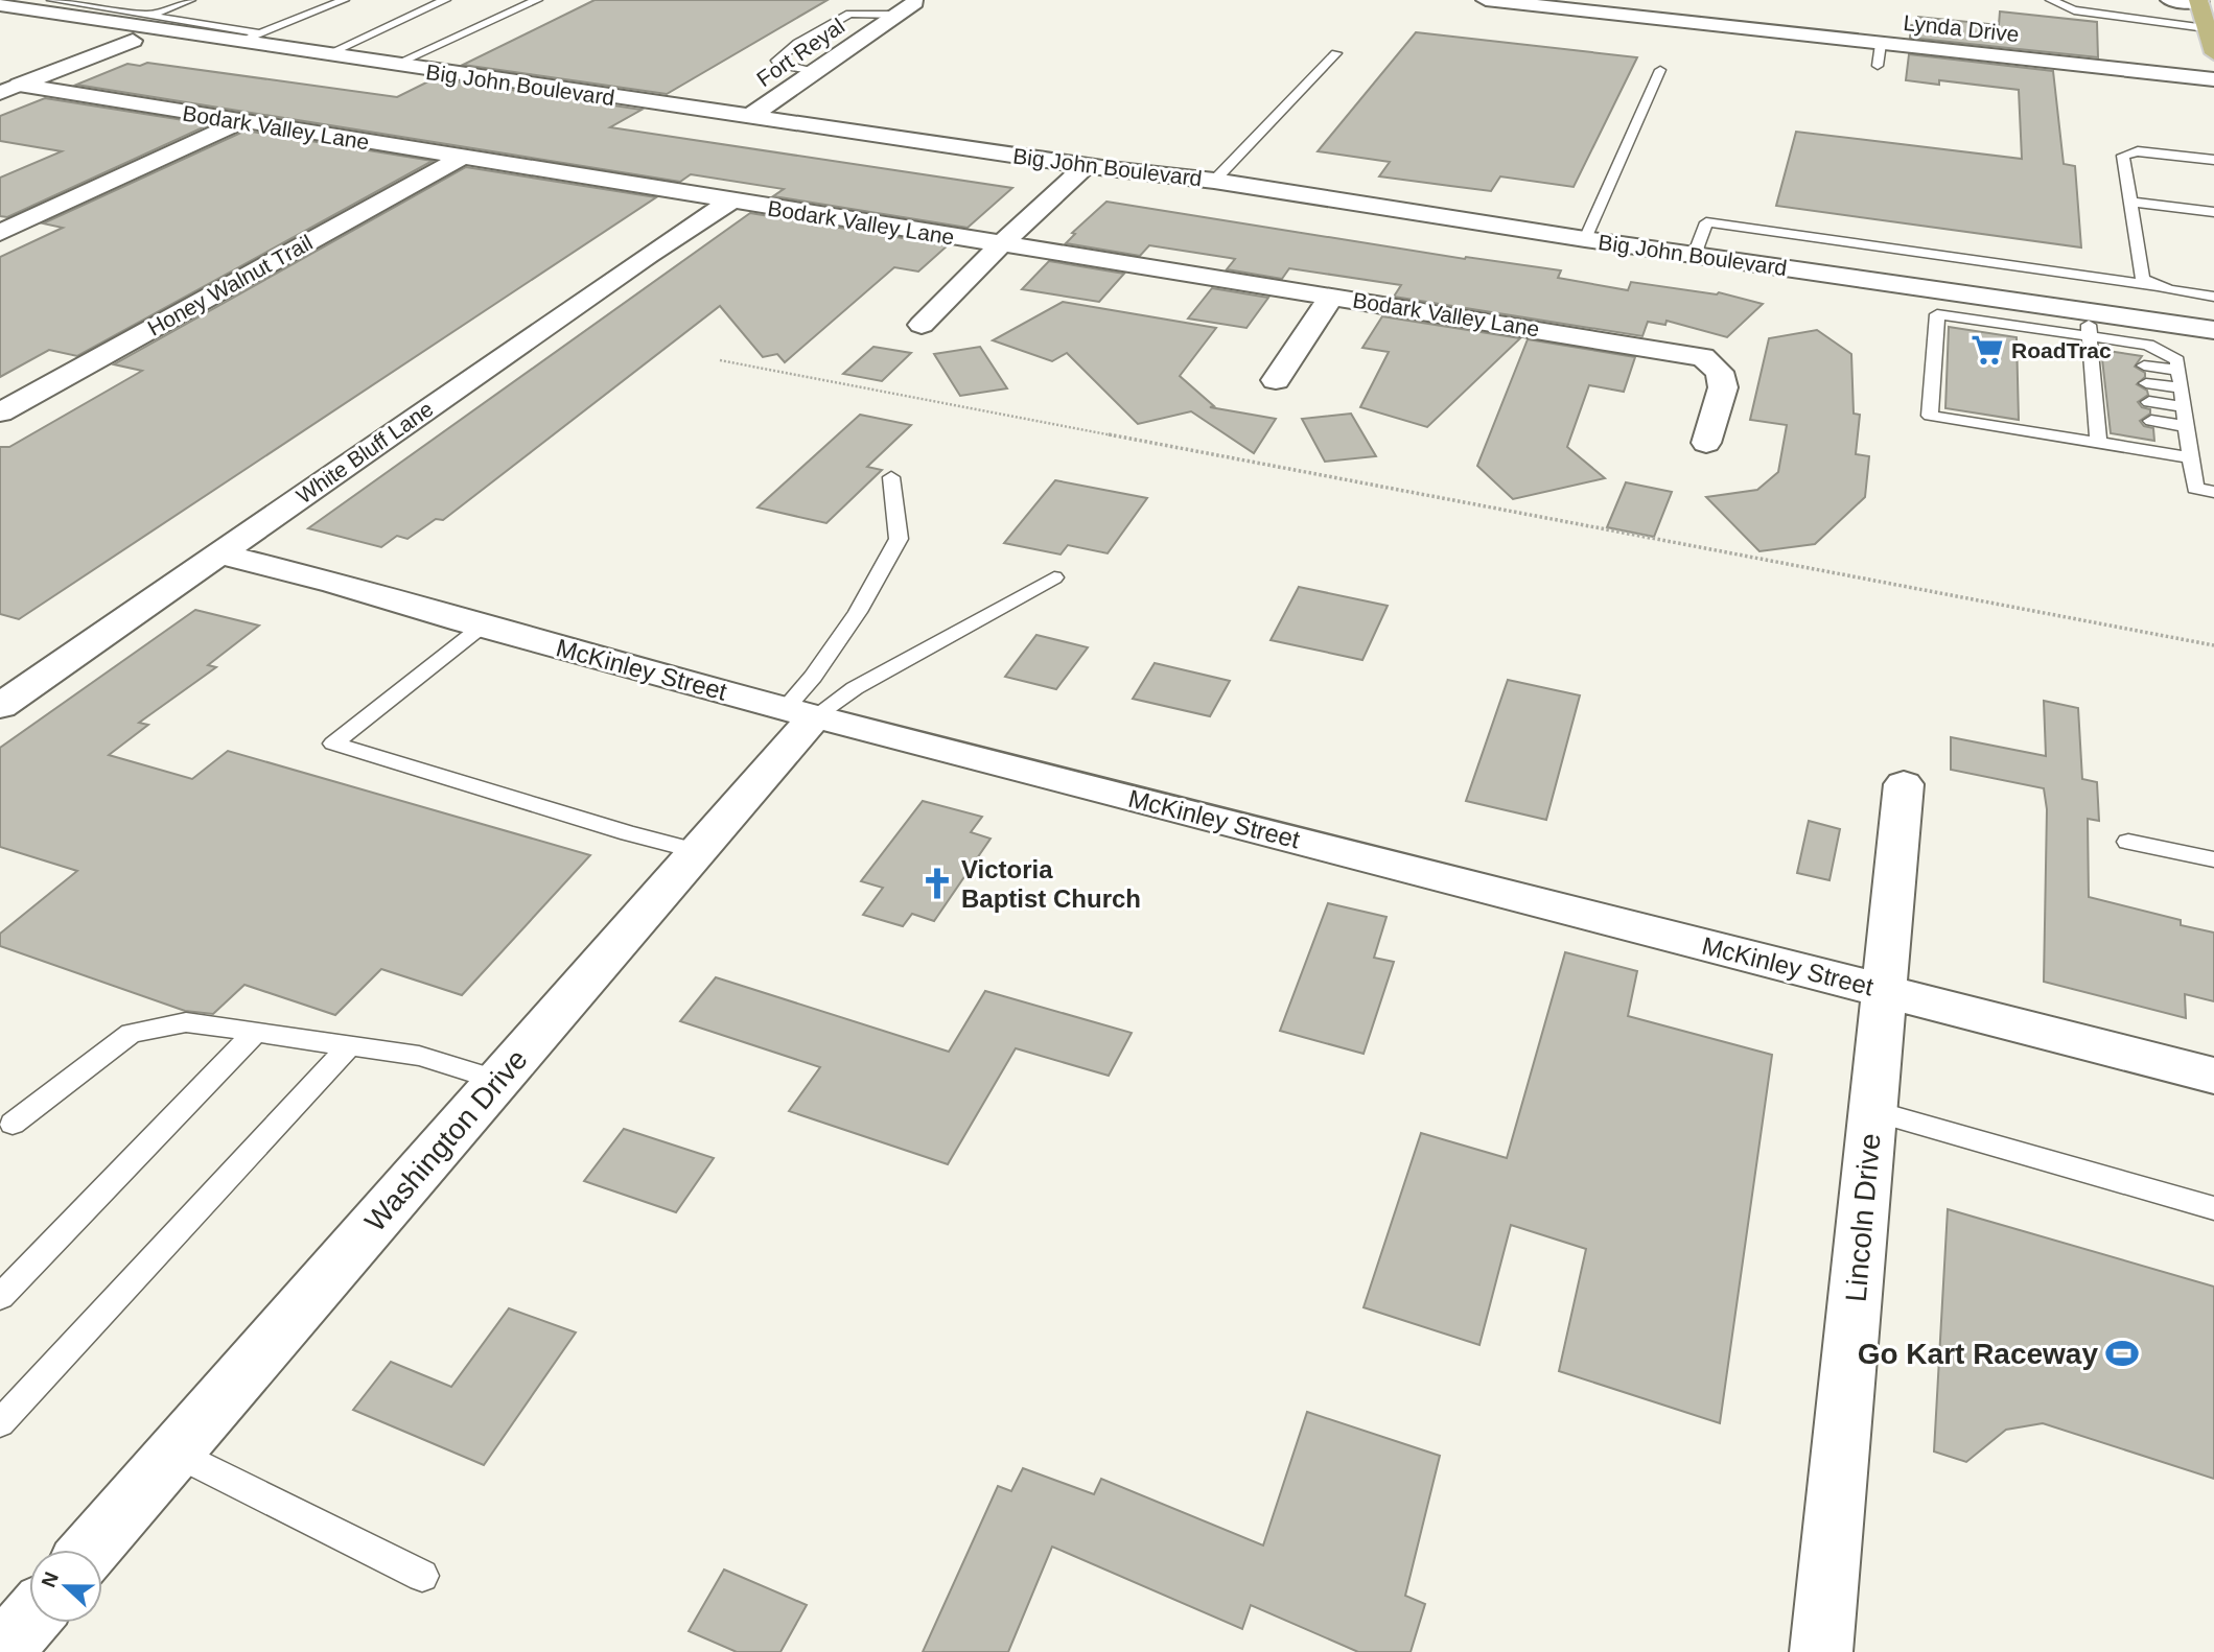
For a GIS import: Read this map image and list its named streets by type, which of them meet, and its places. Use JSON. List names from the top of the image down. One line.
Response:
{"streets":{"street":["Lynda Drive","Fort Reyal","Big John Boulevard","Bodark Valley Lane","Honey Walnut Trail","White Bluff Lane","McKinley Street","Washington Drive","Lincoln Drive"]},"crossings":[["Fort Reyal","Big John Boulevard"],["Bodark Valley Lane","Honey Walnut Trail"],["Bodark Valley Lane","White Bluff Lane"],["White Bluff Lane","McKinley Street"],["McKinley Street","Washington Drive"],["McKinley Street","Lincoln Drive"]],"places":{"supermarket":["RoadTrac"],"church":["Victoria Baptist Church"],"sports":["Go Kart Raceway"]},"north":"left"}
